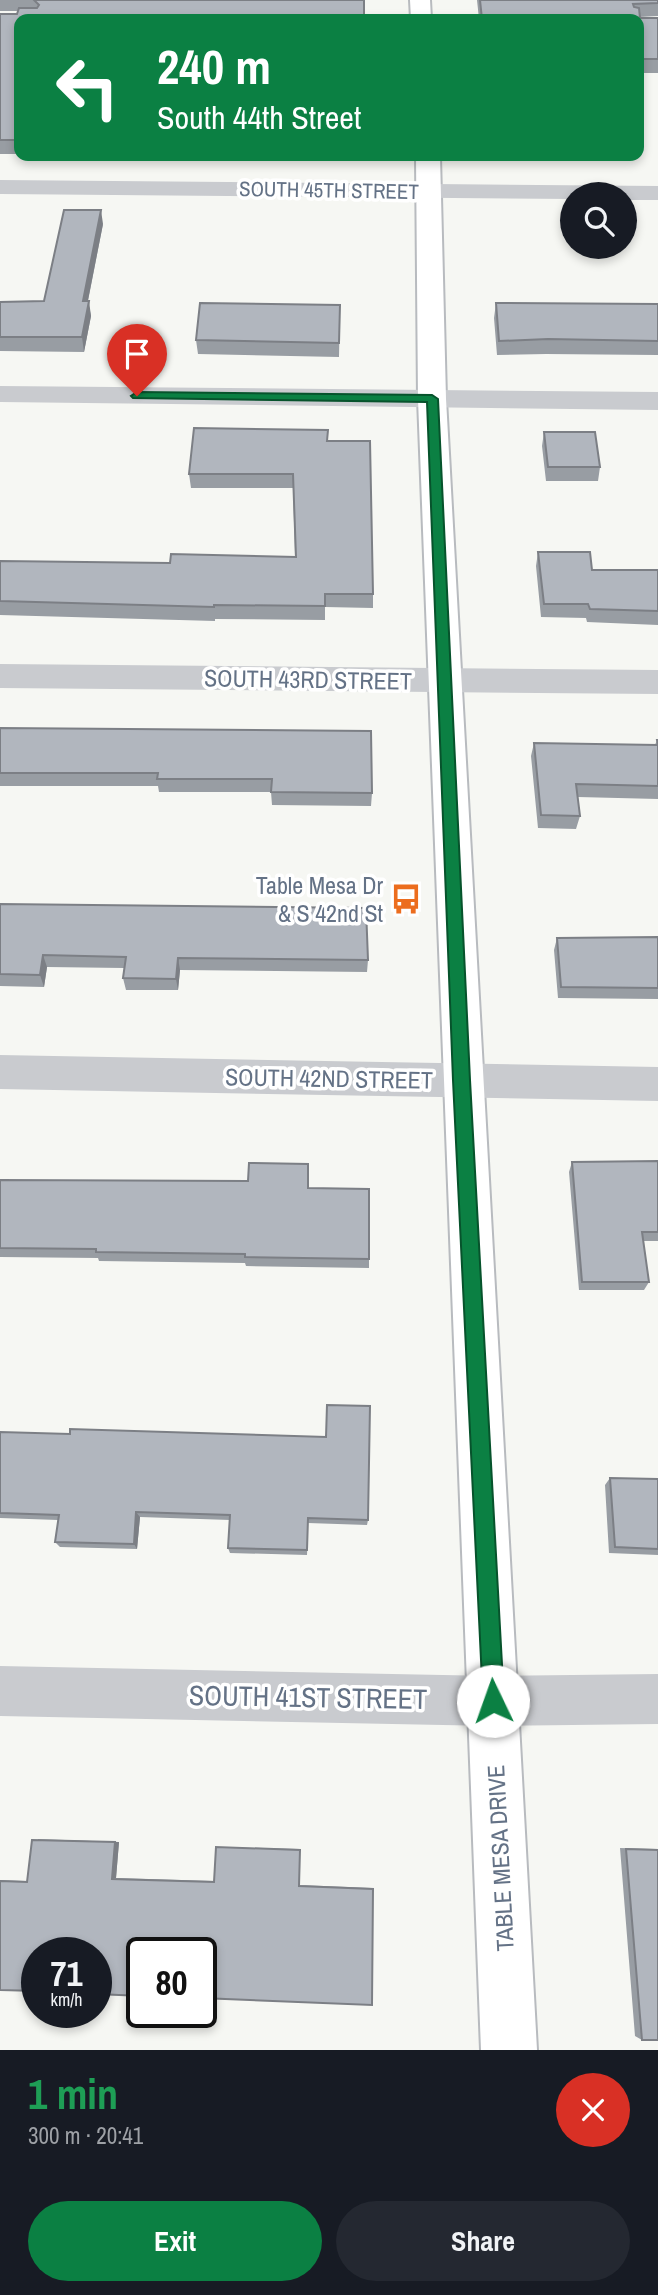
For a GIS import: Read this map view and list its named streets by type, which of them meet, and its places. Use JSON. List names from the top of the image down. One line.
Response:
{"streets":{"highway":["TABLE MESA DRIVE"],"street":["SOUTH 45TH STREET","SOUTH 43RD STREET","SOUTH 42ND STREET","SOUTH 41ST STREET"]},"crossings":[["SOUTH 45TH STREET","TABLE MESA DRIVE"],["SOUTH 43RD STREET","TABLE MESA DRIVE"],["SOUTH 42ND STREET","TABLE MESA DRIVE"],["SOUTH 41ST STREET","TABLE MESA DRIVE"]],"places":{"bus stop":["Table Mesa Dr & S 42nd St"]},"page":{"turn":["240 m","South 44th Street"],"speed":"71 km/h","limit":"80","heading":["1 min","300 m · 20:41"],"buttons":["Exit","Share"]}}
